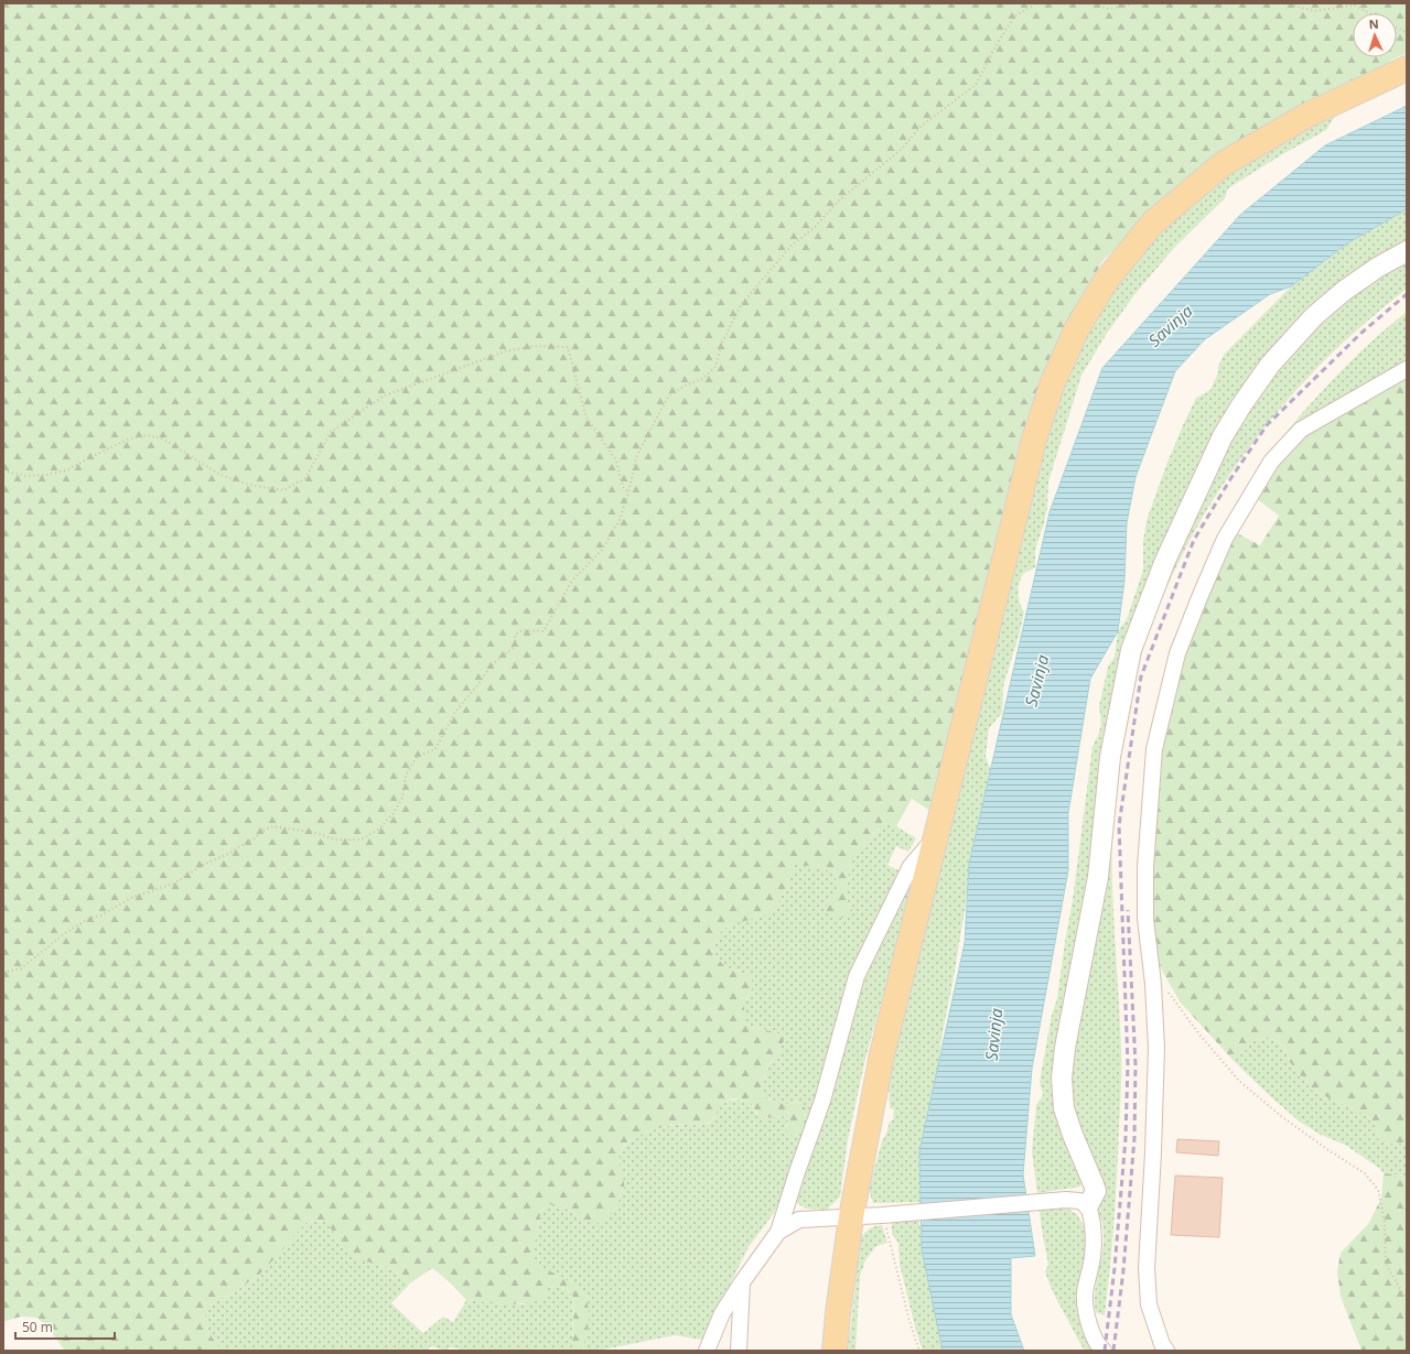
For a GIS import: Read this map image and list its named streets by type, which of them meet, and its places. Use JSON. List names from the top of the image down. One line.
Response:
{"water":["Savinja"],"scale_bar":"50 m","north":"top"}
